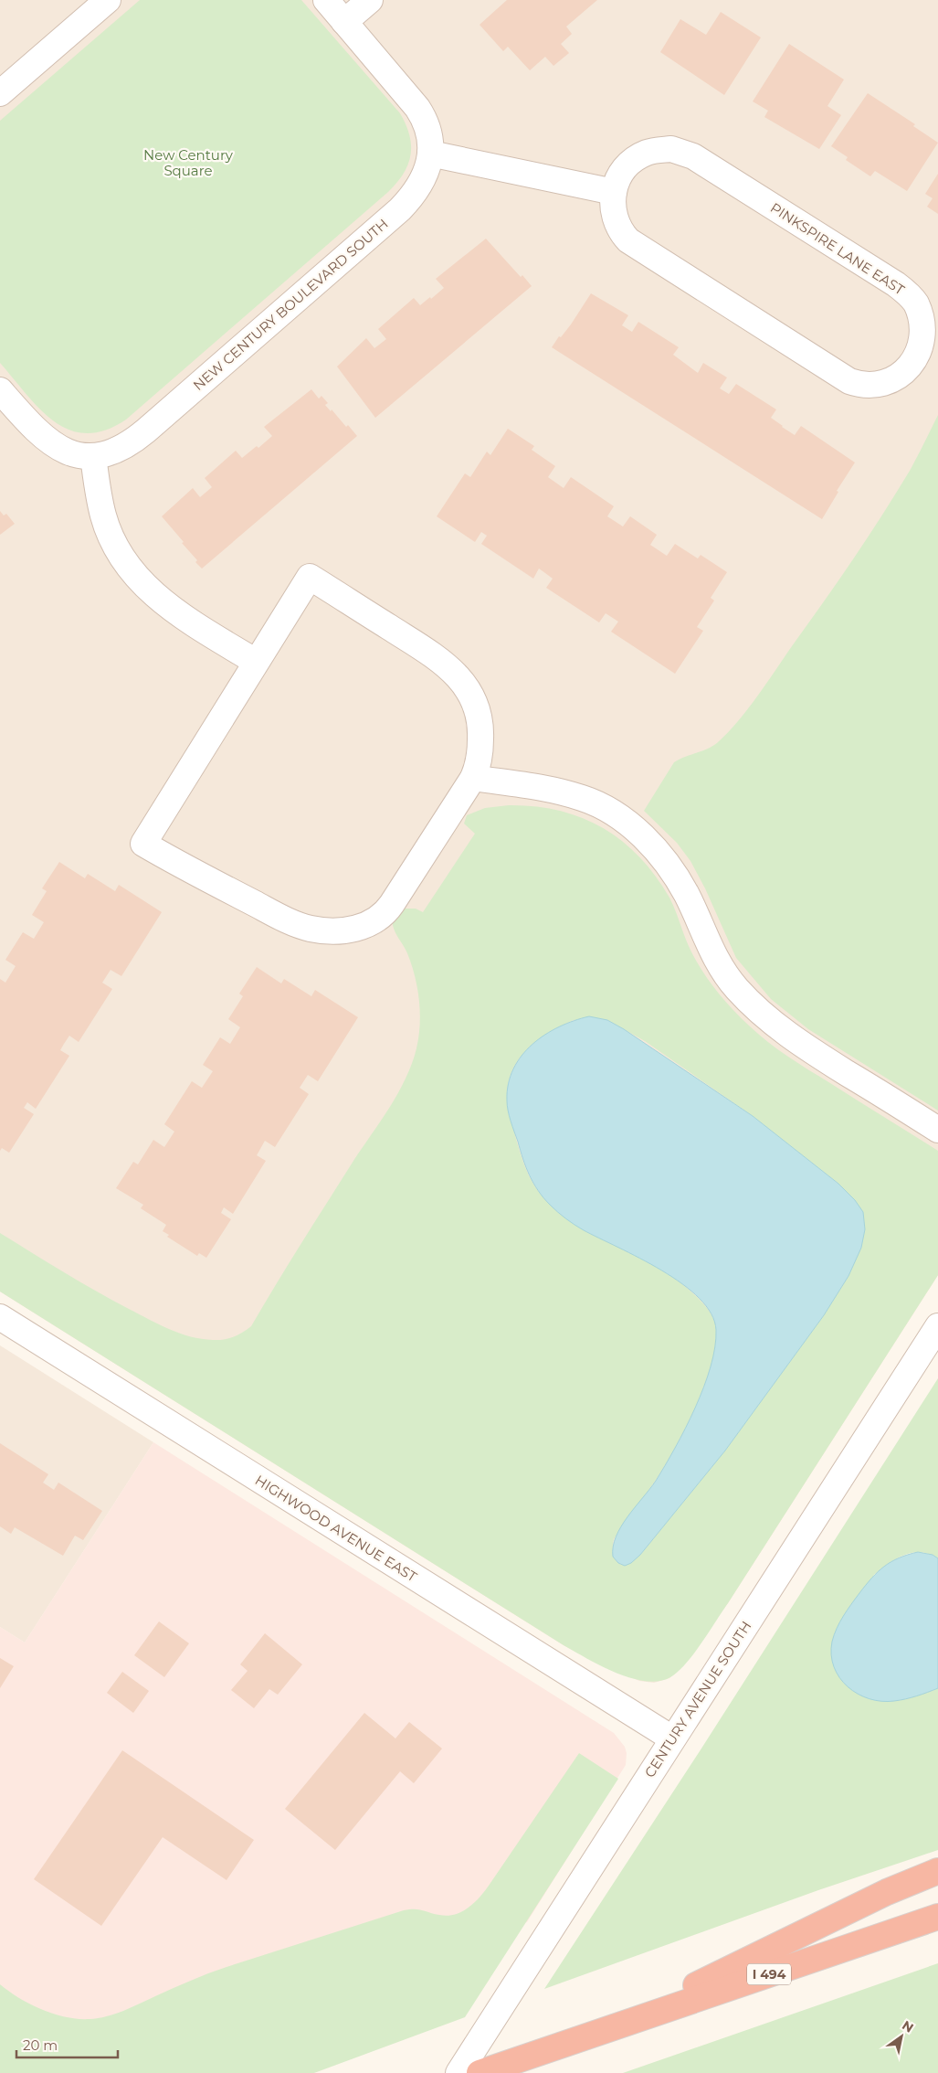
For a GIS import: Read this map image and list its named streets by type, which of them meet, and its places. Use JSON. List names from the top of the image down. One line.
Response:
{"streets":{"highway":["I 494"],"street":["PINKSPIRE LANE EAST","NEW CENTURY BOULEVARD SOUTH","HIGHWOOD AVENUE EAST","CENTURY AVENUE SOUTH"]},"crossings":[["HIGHWOOD AVENUE EAST","CENTURY AVENUE SOUTH"]],"parks":["New Century Square"],"scale_bar":"20 m","north":"top right"}
